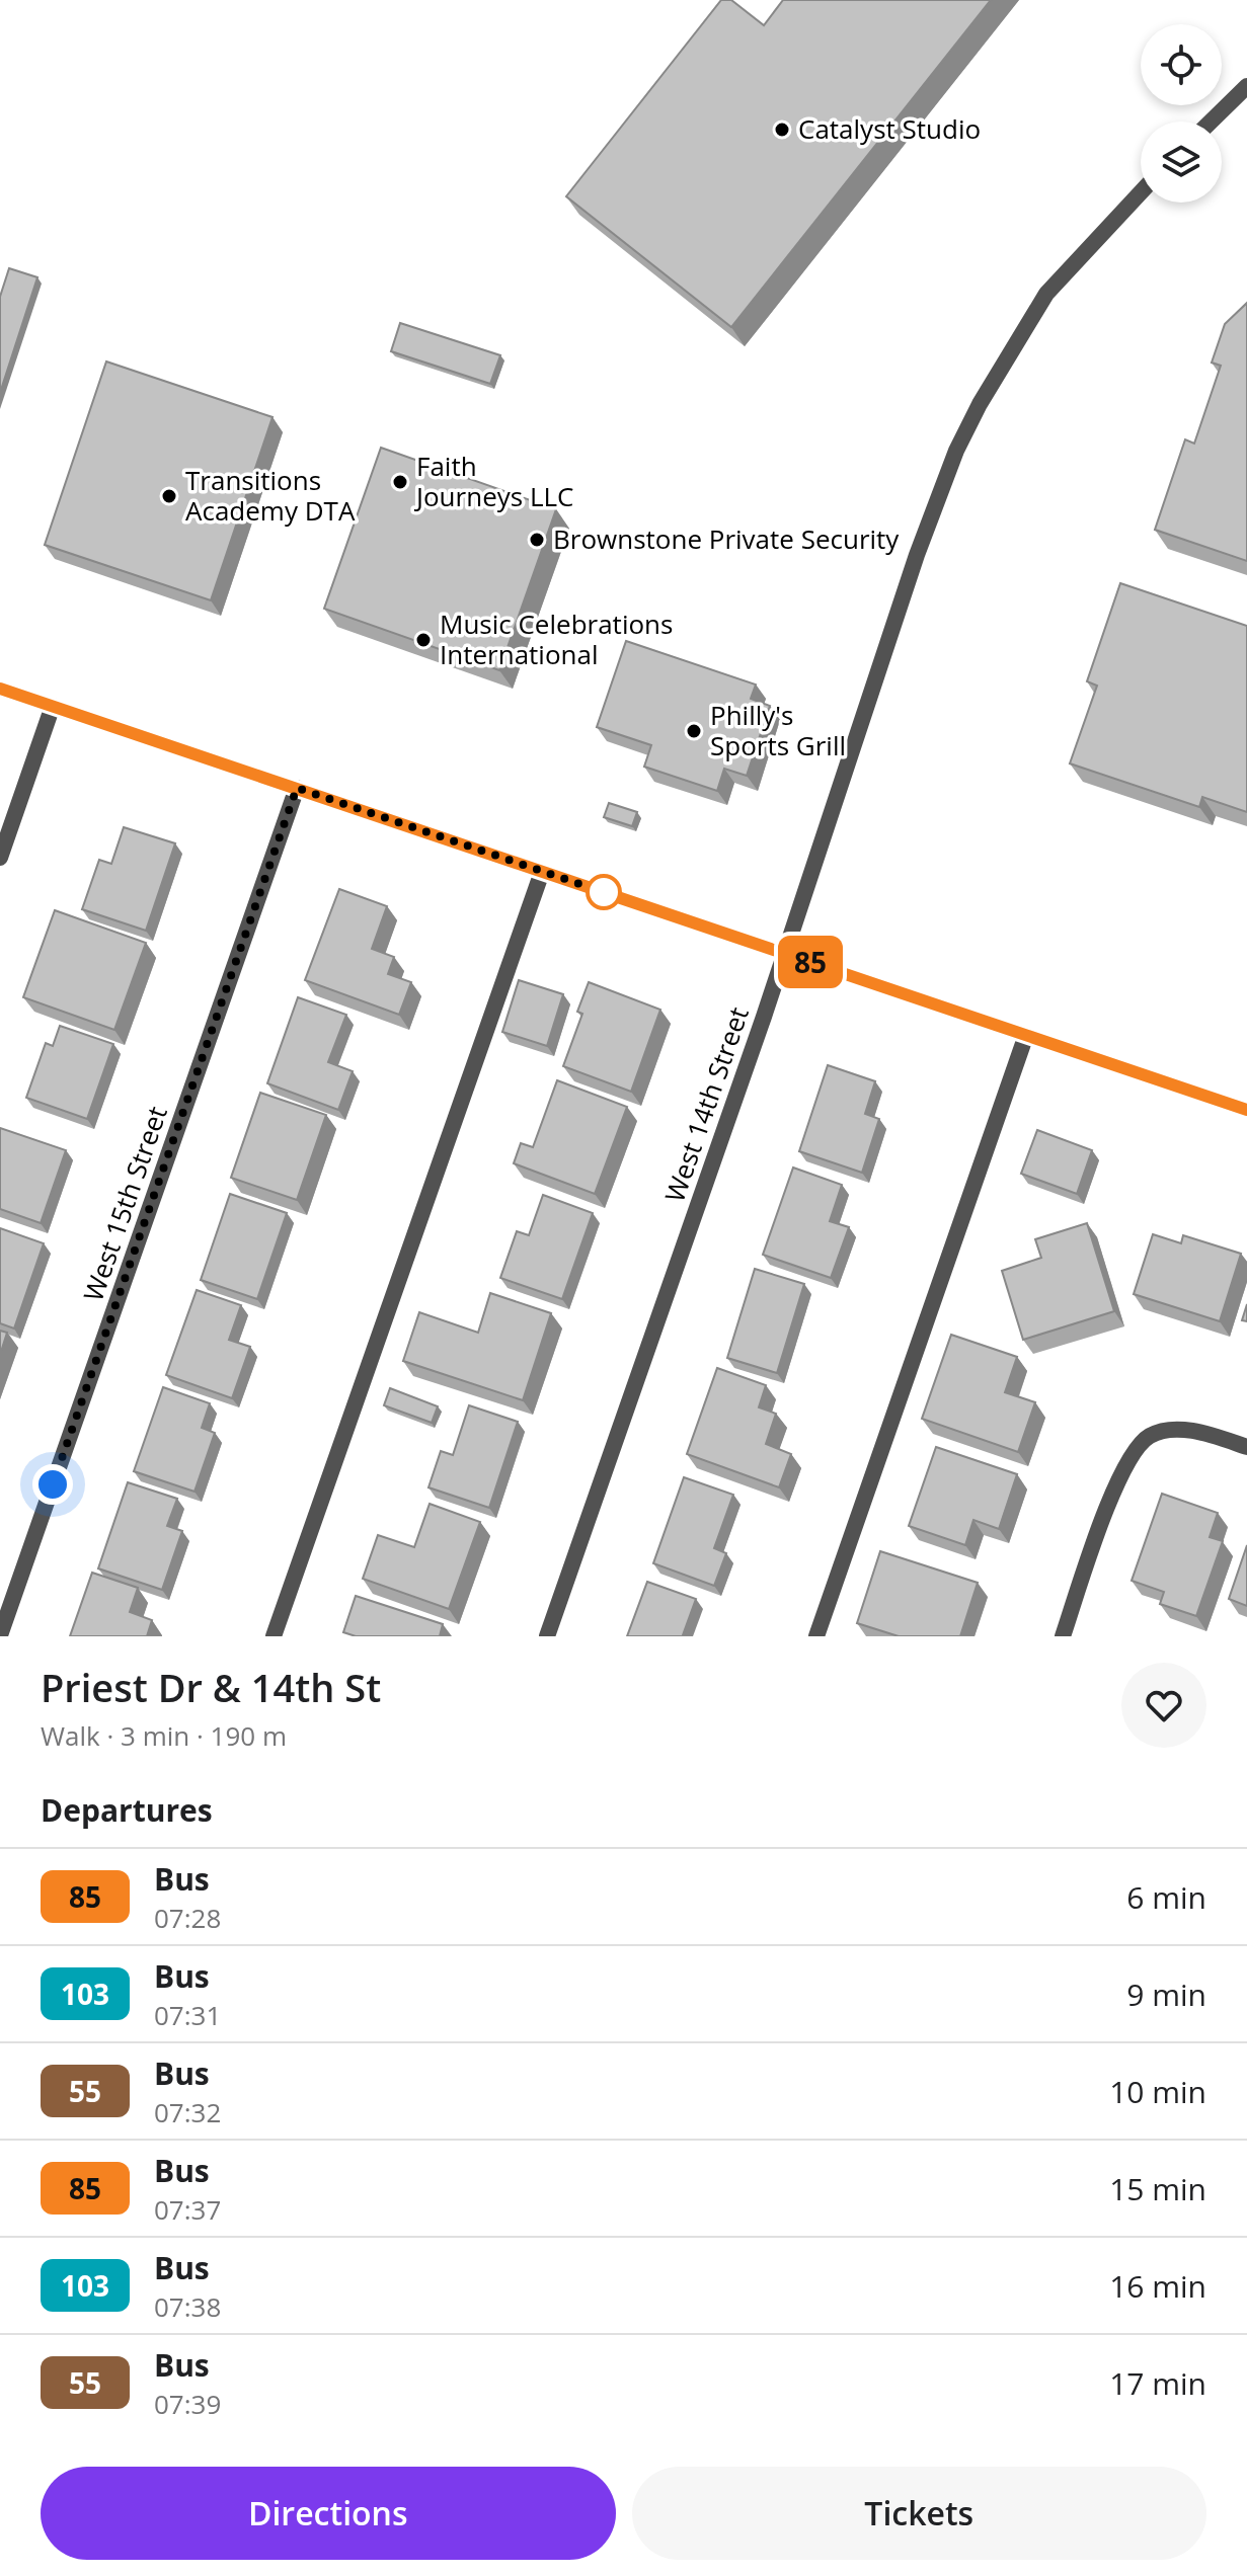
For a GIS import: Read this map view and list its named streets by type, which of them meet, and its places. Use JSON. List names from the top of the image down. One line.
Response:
{"streets":{"street":["West 14th Street","West 15th Street"]},"places":["Catalyst Studio","Faith Journeys LLC","Transitions Academy DTA","Brownstone Private Security","Music Celebrations International","Philly's Sports Grill"],"lines":["bus line 85"],"page":{"on_map":"85","heading":[["Priest Dr & 14th St","Walk · 3 min · 190 m"],"Departures"],"list":[{"mark":"85","name":"Bus","note":"07:28","value":"6 min"},{"mark":"103","name":"Bus","note":"07:31","value":"9 min"},{"mark":"55","name":"Bus","note":"07:32","value":"10 min"},{"mark":"85","name":"Bus","note":"07:37","value":"15 min"},{"mark":"103","name":"Bus","note":"07:38","value":"16 min"},{"mark":"55","name":"Bus","note":"07:39","value":"17 min"}],"buttons":["Directions","Tickets"]}}
